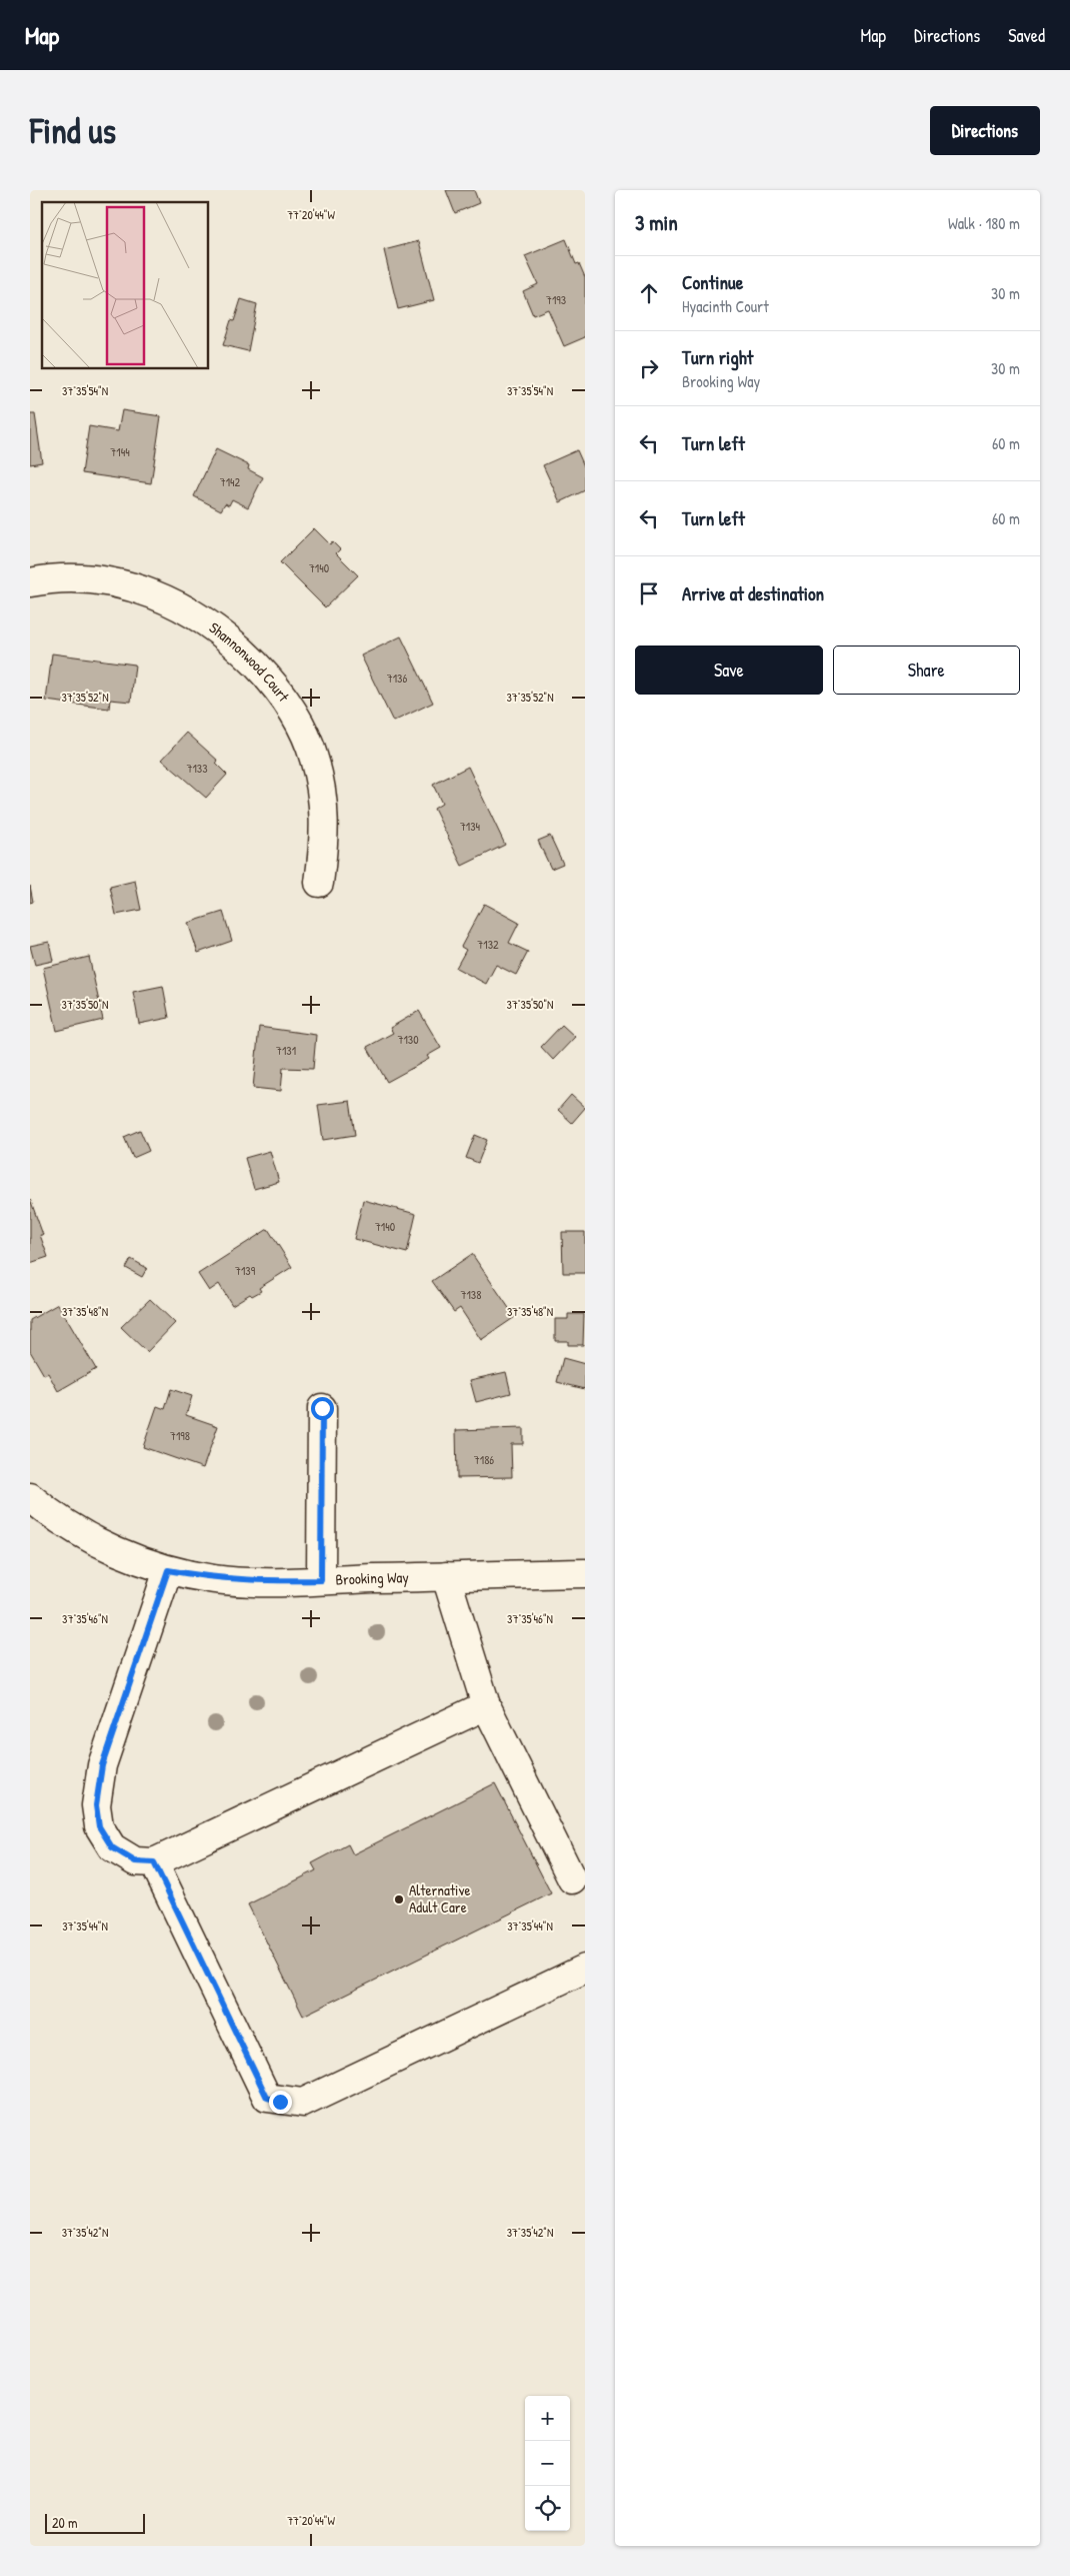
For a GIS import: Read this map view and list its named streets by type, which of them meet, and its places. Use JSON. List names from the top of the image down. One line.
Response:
{"streets":{"street":["Shannonwood Court","Brooking Way"]},"places":["Alternative Adult Care"],"house_numbers":["7193","7144","7142","7140","7136","7133","7134","7132","7130","7131","7140","7139","7138","7198","7186"],"scale_bar":"20 m","page":{"header":"Map","nav":["Map","Directions","Saved"],"buttons":["Directions",["Save","Share"]],"title":"Find us","heading":["3 min","Walk · 180 m"],"list":[["Continue","Hyacinth Court","30 m"],["Turn right","Brooking Way","30 m"],["Turn left","60 m"],["Turn left","60 m"],"Arrive at destination"],"map_buttons":["+","−"],"scale":"20 m"},"coordinates":["77°20'44\"W","37°35'54\"N","37°35'52\"N","37°35'50\"N","37°35'48\"N","37°35'46\"N","37°35'44\"N","37°35'42\"N"]}
